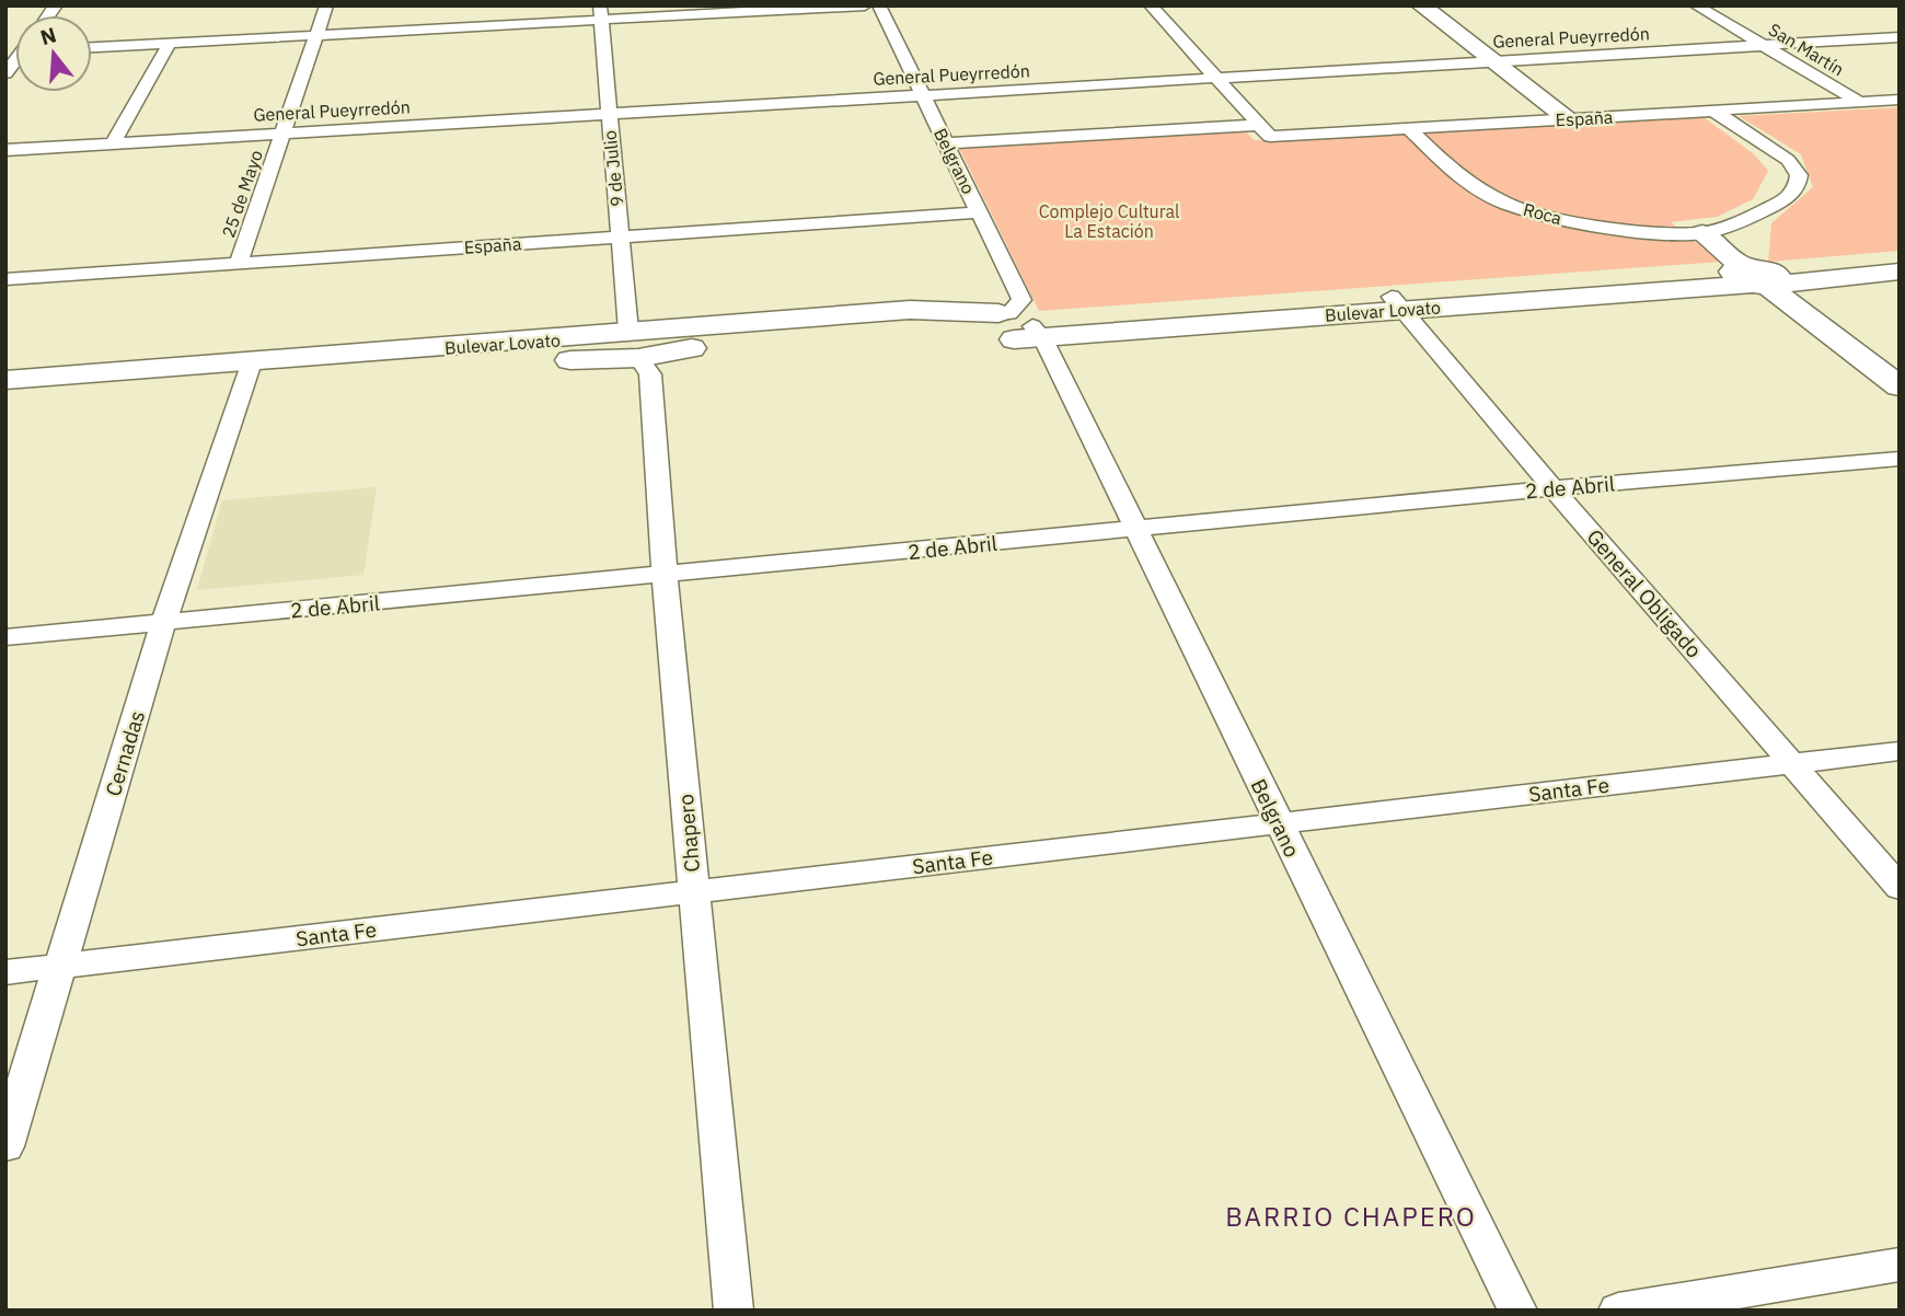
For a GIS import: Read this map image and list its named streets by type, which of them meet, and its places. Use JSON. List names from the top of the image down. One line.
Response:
{"streets":{"main road":["Bulevar Lovato"],"street":["General Pueyrredón","San Martín","España","Belgrano","9 de Julio","25 de Mayo","Roca","2 de Abril","General Obligado","Cernadas","Santa Fe","Chapero"]},"crossings":[["General Pueyrredón","San Martín"],["General Pueyrredón","Belgrano"],["General Pueyrredón","9 de Julio"],["General Pueyrredón","25 de Mayo"],["San Martín","España"],["España","Belgrano"],["España","9 de Julio"],["España","25 de Mayo"],["España","Roca"],["Belgrano","Bulevar Lovato"],["Belgrano","2 de Abril"],["Belgrano","Santa Fe"],["9 de Julio","Bulevar Lovato"],["9 de Julio","Chapero"],["Bulevar Lovato","General Obligado"],["Bulevar Lovato","Cernadas"],["Bulevar Lovato","Chapero"],["2 de Abril","General Obligado"],["2 de Abril","Cernadas"],["2 de Abril","Chapero"],["General Obligado","Santa Fe"],["Cernadas","Santa Fe"],["Santa Fe","Chapero"]],"districts":["BARRIO CHAPERO"],"parks":["Complejo Cultural La Estación"],"north":"top"}
